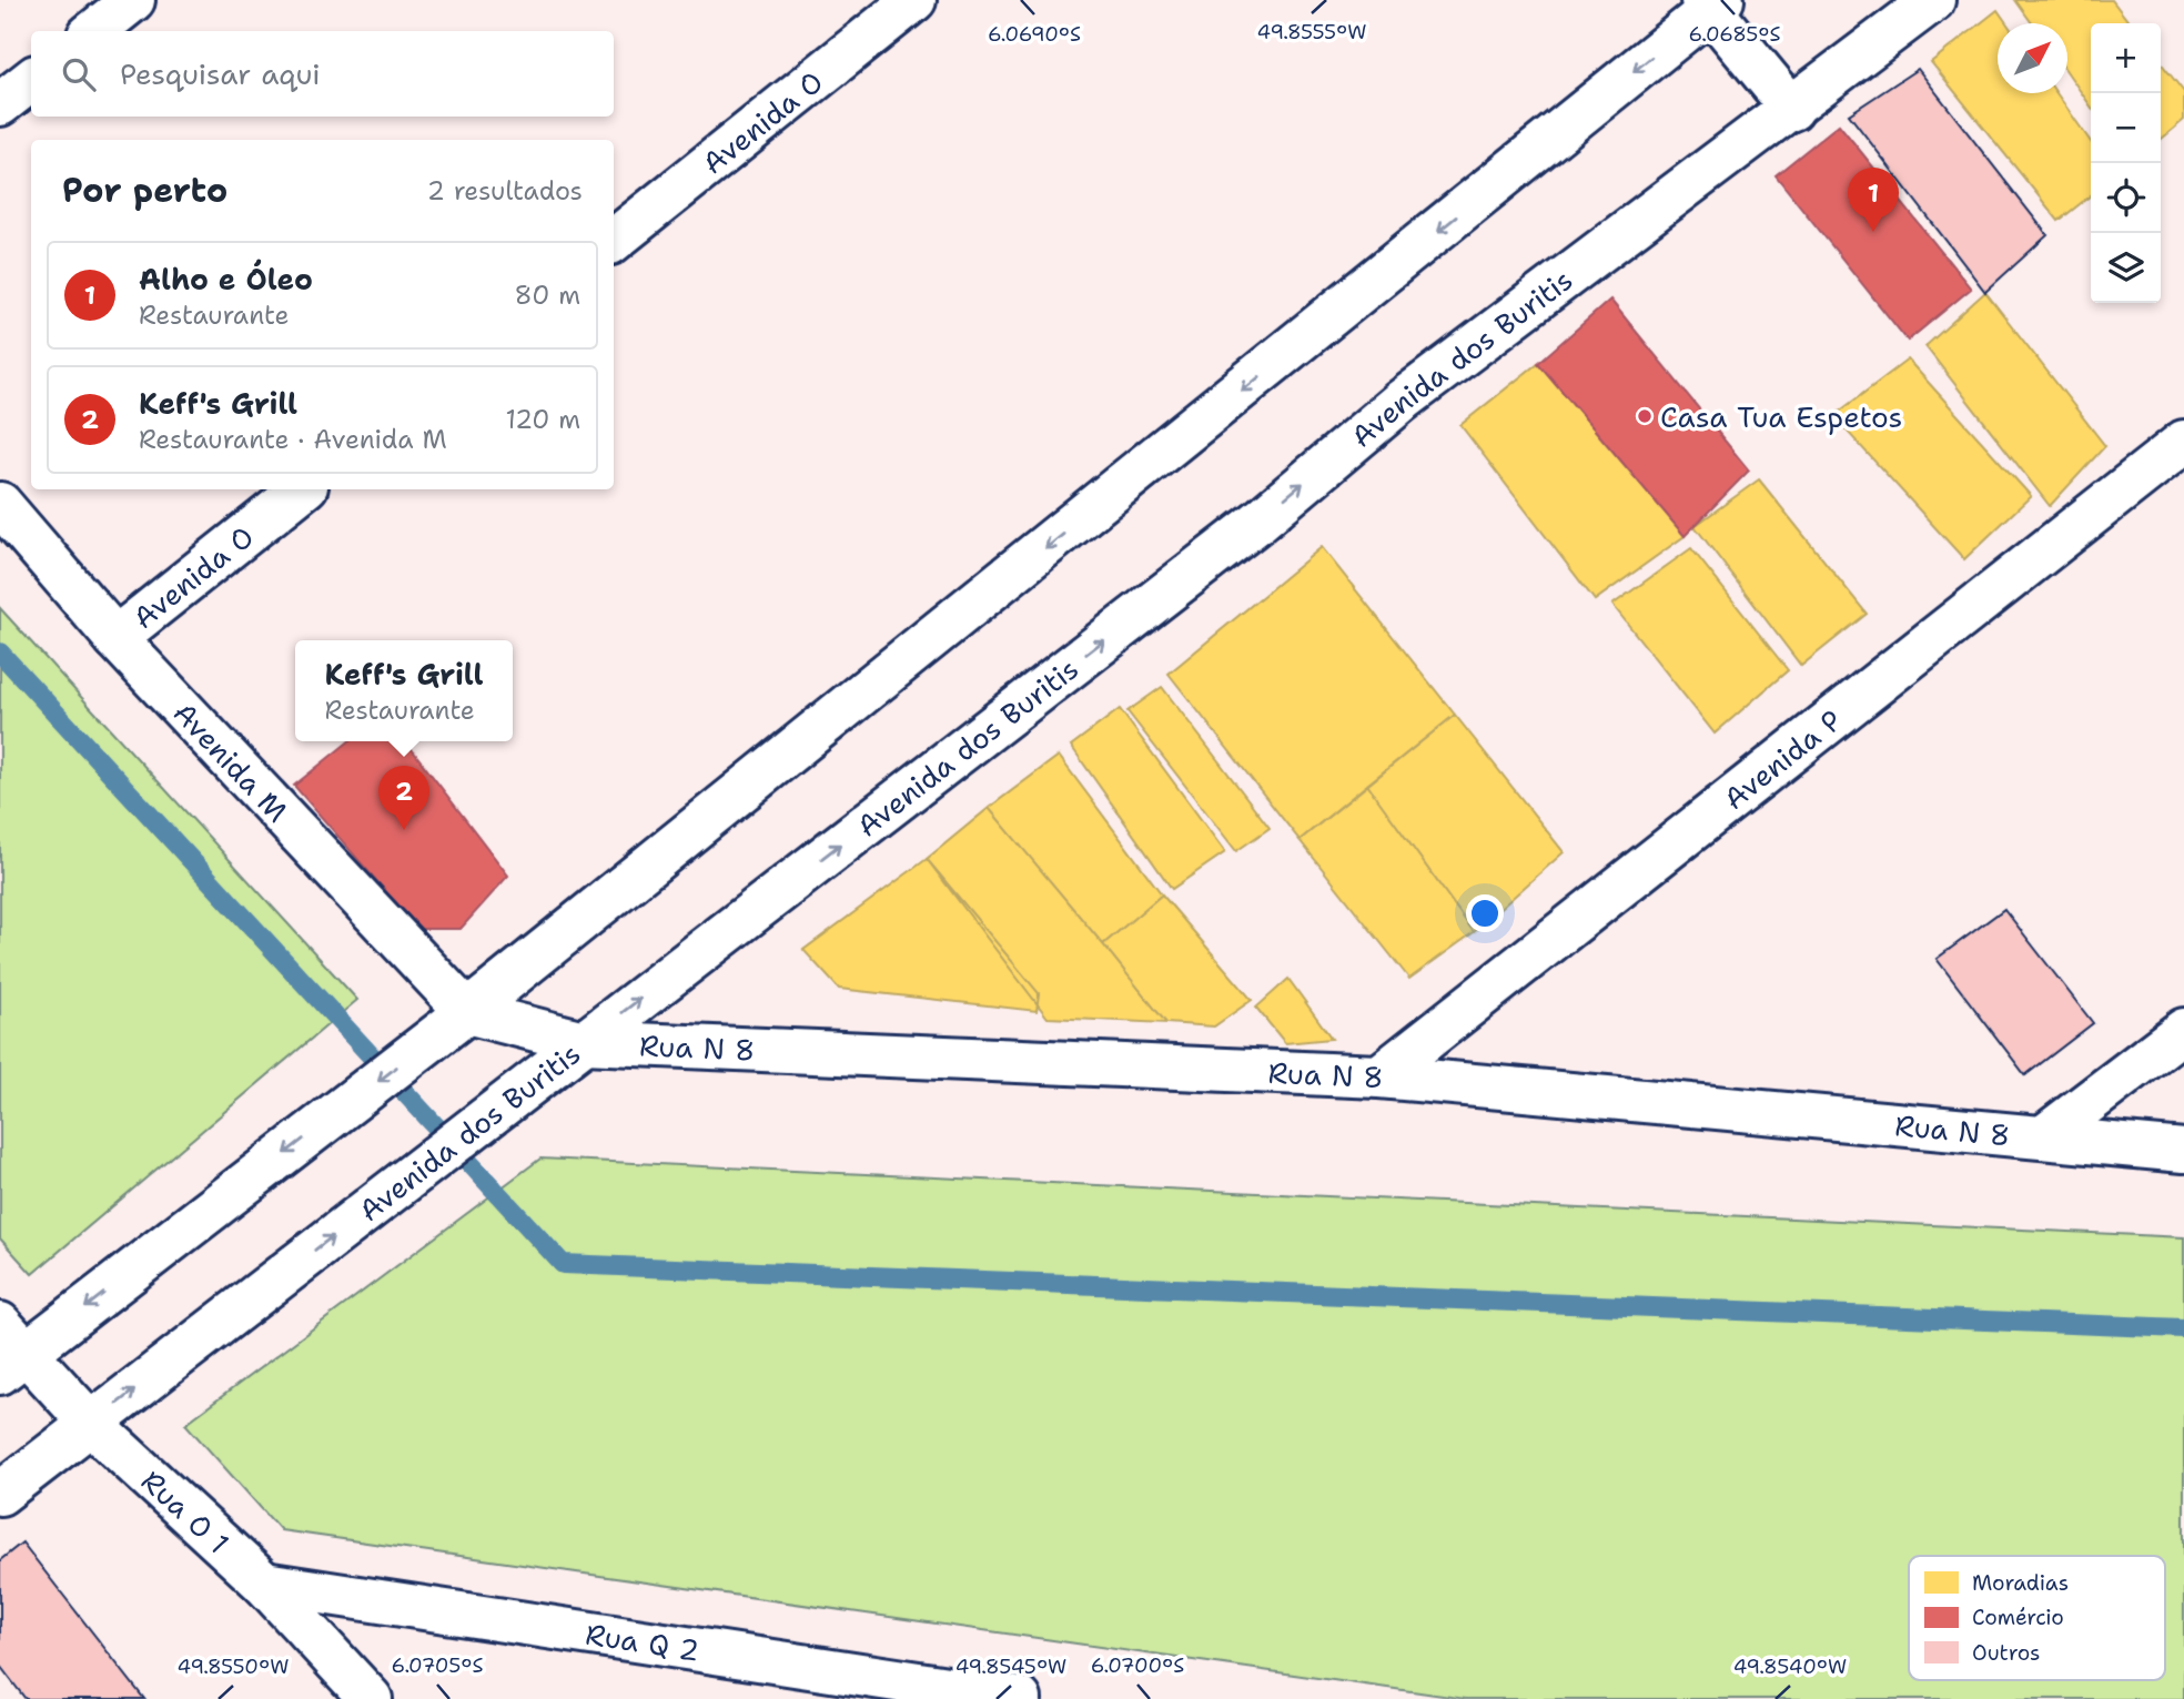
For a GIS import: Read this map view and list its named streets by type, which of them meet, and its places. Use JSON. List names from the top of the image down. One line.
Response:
{"streets":{"street":["Avenida O","Avenida dos Buritis","Avenida P","Avenida M","Rua N 8","Rua O 1","Rua Q 2"]},"crossings":[["Avenida O","Avenida M"],["Avenida dos Buritis","Rua N 8"],["Avenida dos Buritis","Rua O 1"],["Avenida P","Rua N 8"],["Avenida M","Rua N 8"],["Rua O 1","Rua Q 2"]],"places":["Casa Tua Espetos"],"legend":["Moradias","Comércio","Outros"],"north":"top right","page":{"map_buttons":["+","−"],"search":"Pesquisar aqui","heading":["Por perto","2 resultados"],"pins":["1","2"],"list":[{"mark":"1","name":"Alho e Óleo","note":"Restaurante","value":"80 m"},{"mark":"2","name":"Keff's Grill","note":"Restaurante · Avenida M","value":"120 m"}],"popup":["Keff's Grill","Restaurante"]},"coordinates":["49.8555°W","6.0690°S","6.0685°S","6.0705°S","6.0700°S","49.8550°W","49.8545°W","49.8540°W"]}
